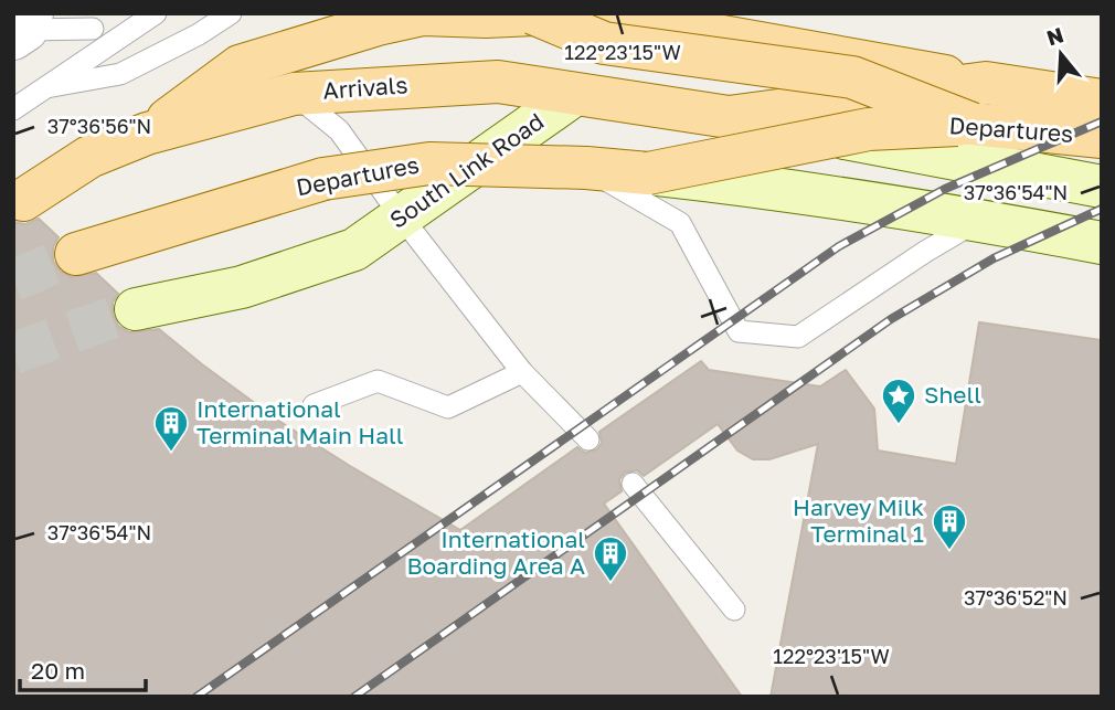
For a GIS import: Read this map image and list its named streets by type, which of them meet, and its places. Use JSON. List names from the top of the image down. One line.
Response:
{"streets":{"main road":["Arrivals","Departures","South Link Road"]},"crossings":[["Arrivals","South Link Road"]],"places":{"place":["Shell"],"building":["International Terminal Main Hall","Harvey Milk Terminal 1","International Boarding Area A"]},"scale_bar":"20 m","north":"top","coordinates":["122°23'15\"W","37°36'56\"N","37°36'54\"N","37°36'52\"N"]}
